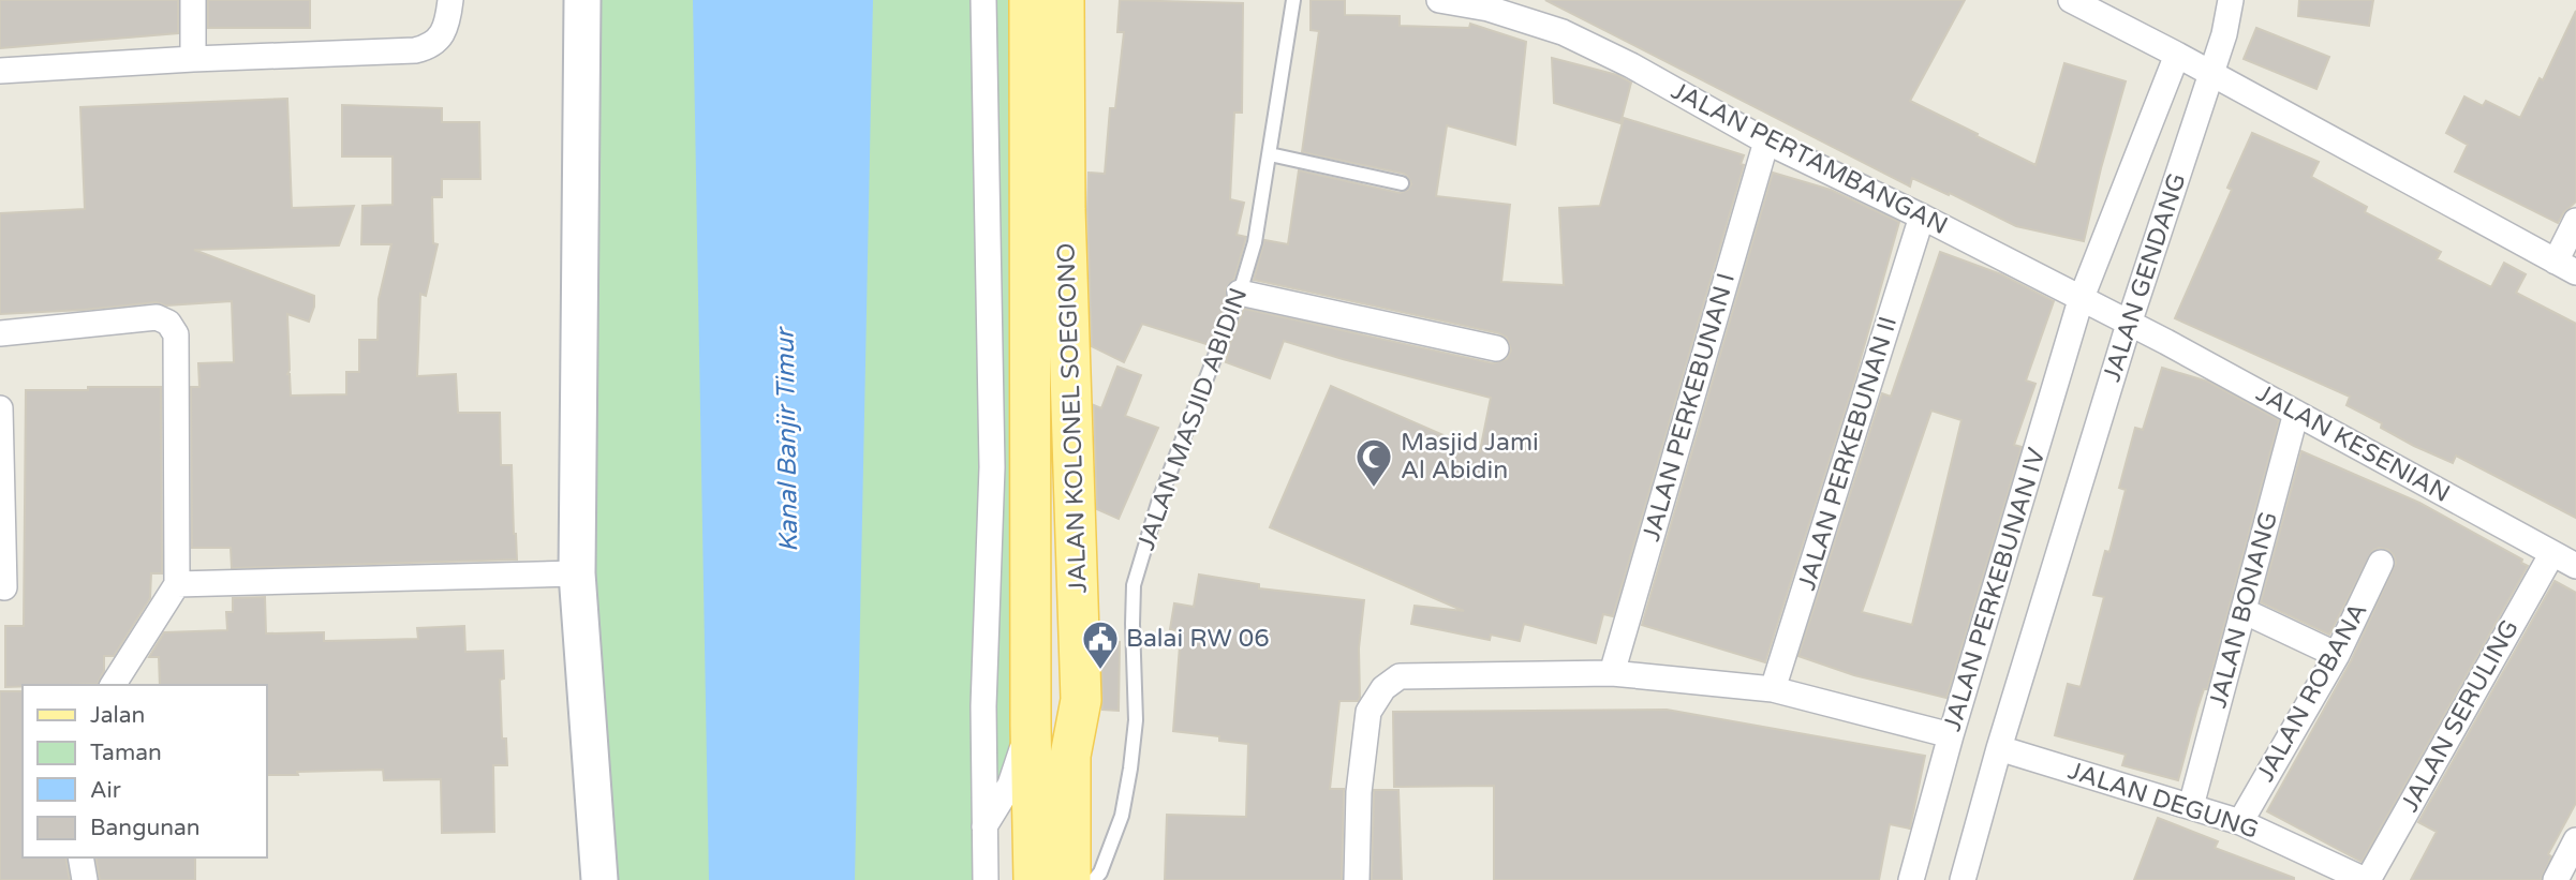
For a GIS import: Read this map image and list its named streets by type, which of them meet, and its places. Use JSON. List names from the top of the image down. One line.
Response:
{"streets":{"main road":["JALAN KOLONEL SOEGIONO"],"street":["JALAN PERTAMBANGAN","JALAN GENDANG","JALAN PERKEBUNAN I","JALAN KESENIAN","JALAN PERKEBUNAN II","JALAN PERKEBUNAN IV","JALAN BONANG","JALAN ROBANA","JALAN SERULING","JALAN DEGUNG"],"lane":["JALAN MASJID ABIDIN"]},"crossings":[["JALAN PERTAMBANGAN","JALAN GENDANG"],["JALAN PERTAMBANGAN","JALAN PERKEBUNAN I"],["JALAN PERTAMBANGAN","JALAN KESENIAN"],["JALAN PERTAMBANGAN","JALAN PERKEBUNAN II"],["JALAN PERTAMBANGAN","JALAN PERKEBUNAN IV"],["JALAN GENDANG","JALAN KESENIAN"],["JALAN GENDANG","JALAN PERKEBUNAN IV"],["JALAN GENDANG","JALAN DEGUNG"],["JALAN KOLONEL SOEGIONO","JALAN MASJID ABIDIN"],["JALAN KESENIAN","JALAN BONANG"],["JALAN KESENIAN","JALAN SERULING"],["JALAN BONANG","JALAN DEGUNG"],["JALAN ROBANA","JALAN DEGUNG"],["JALAN SERULING","JALAN DEGUNG"]],"water":["Kanal Banjir Timur"],"places":{"mosque":["Masjid Jami Al Abidin"],"public building":["Balai RW 06"]},"legend":["Jalan","Taman","Air","Bangunan"]}
